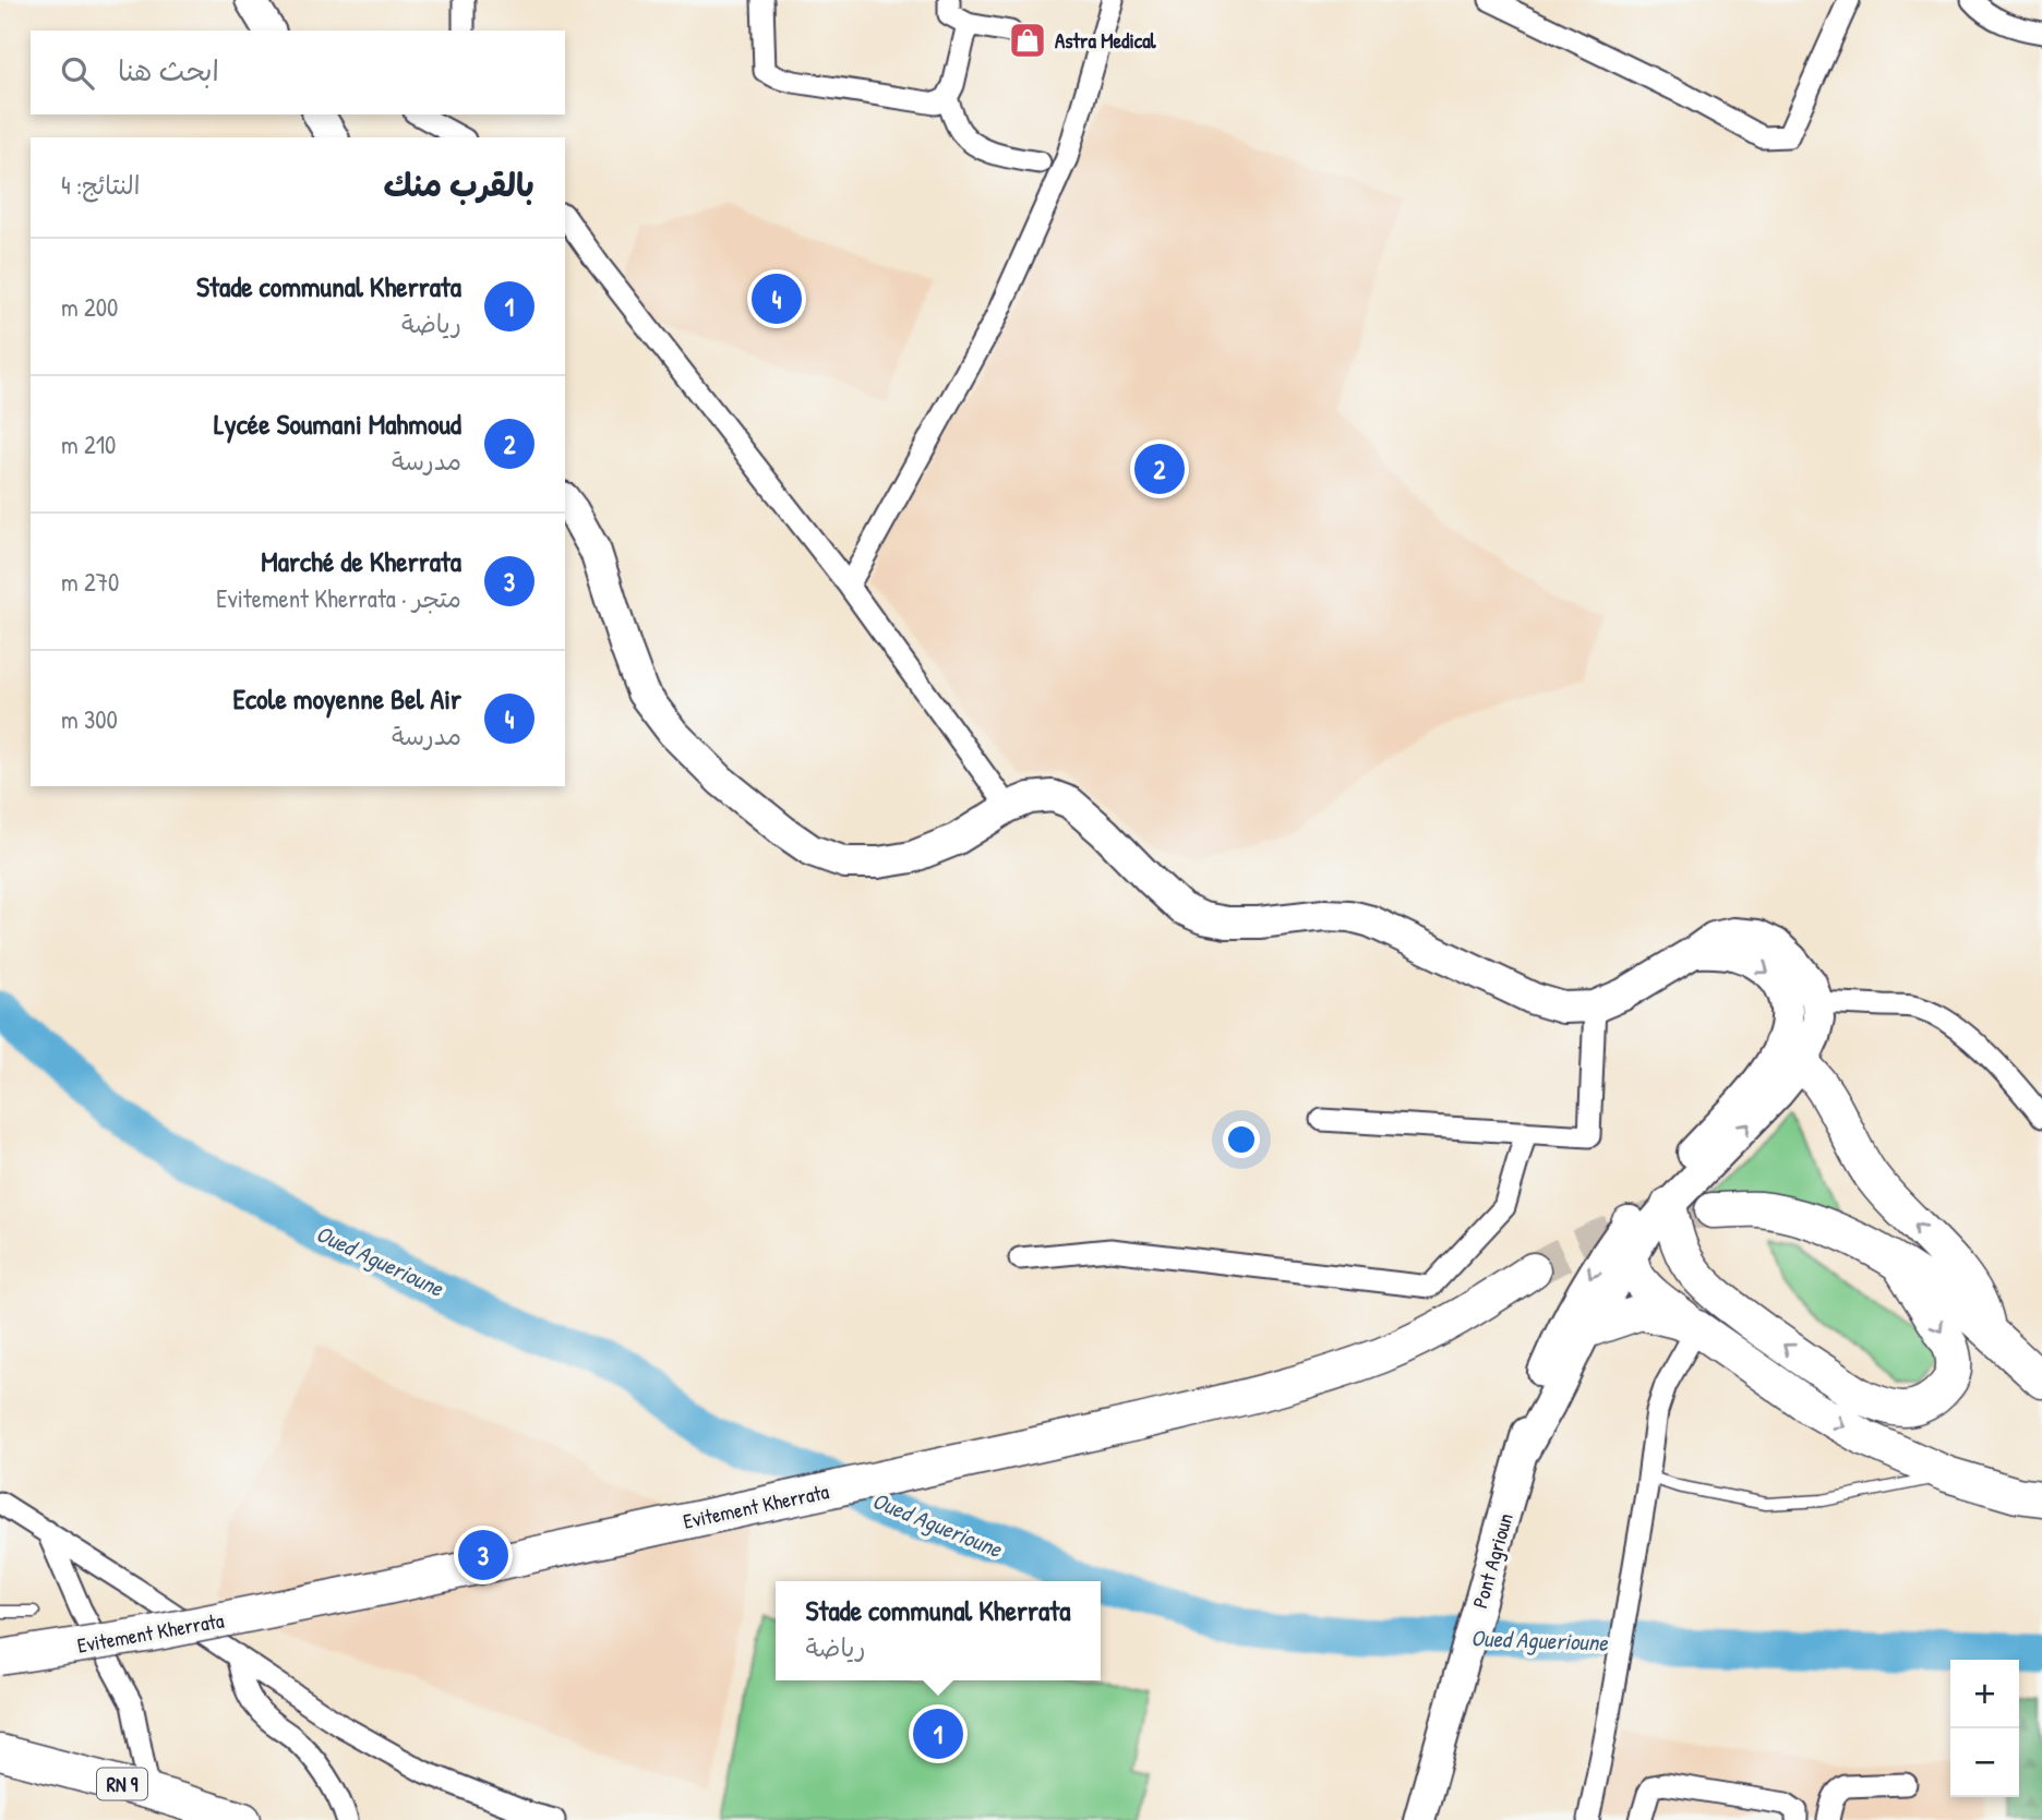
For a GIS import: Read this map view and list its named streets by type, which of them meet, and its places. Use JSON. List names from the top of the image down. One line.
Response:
{"streets":{"main road":["Evitement Kherrata","Pont Agrioun","RN 9"]},"water":["Oued Aguerioune"],"places":{"shop":["Astra Medical"]},"page":{"search":"ابحث هنا","heading":["بالقرب منك","النتائج: 4"],"list":[{"mark":"1","name":"Stade communal Kherrata","note":"رياضة","value":"200 m"},{"mark":"2","name":"Lycée Soumani Mahmoud","note":"مدرسة","value":"210 m"},{"mark":"3","name":"Marché de Kherrata","note":"متجر · Evitement Kherrata","value":"270 m"},{"mark":"4","name":"Ecole moyenne Bel Air","note":"مدرسة","value":"300 m"}],"pins":["4","2","3","1"],"popup":["Stade communal Kherrata","رياضة"],"map_buttons":["+","−"]}}
